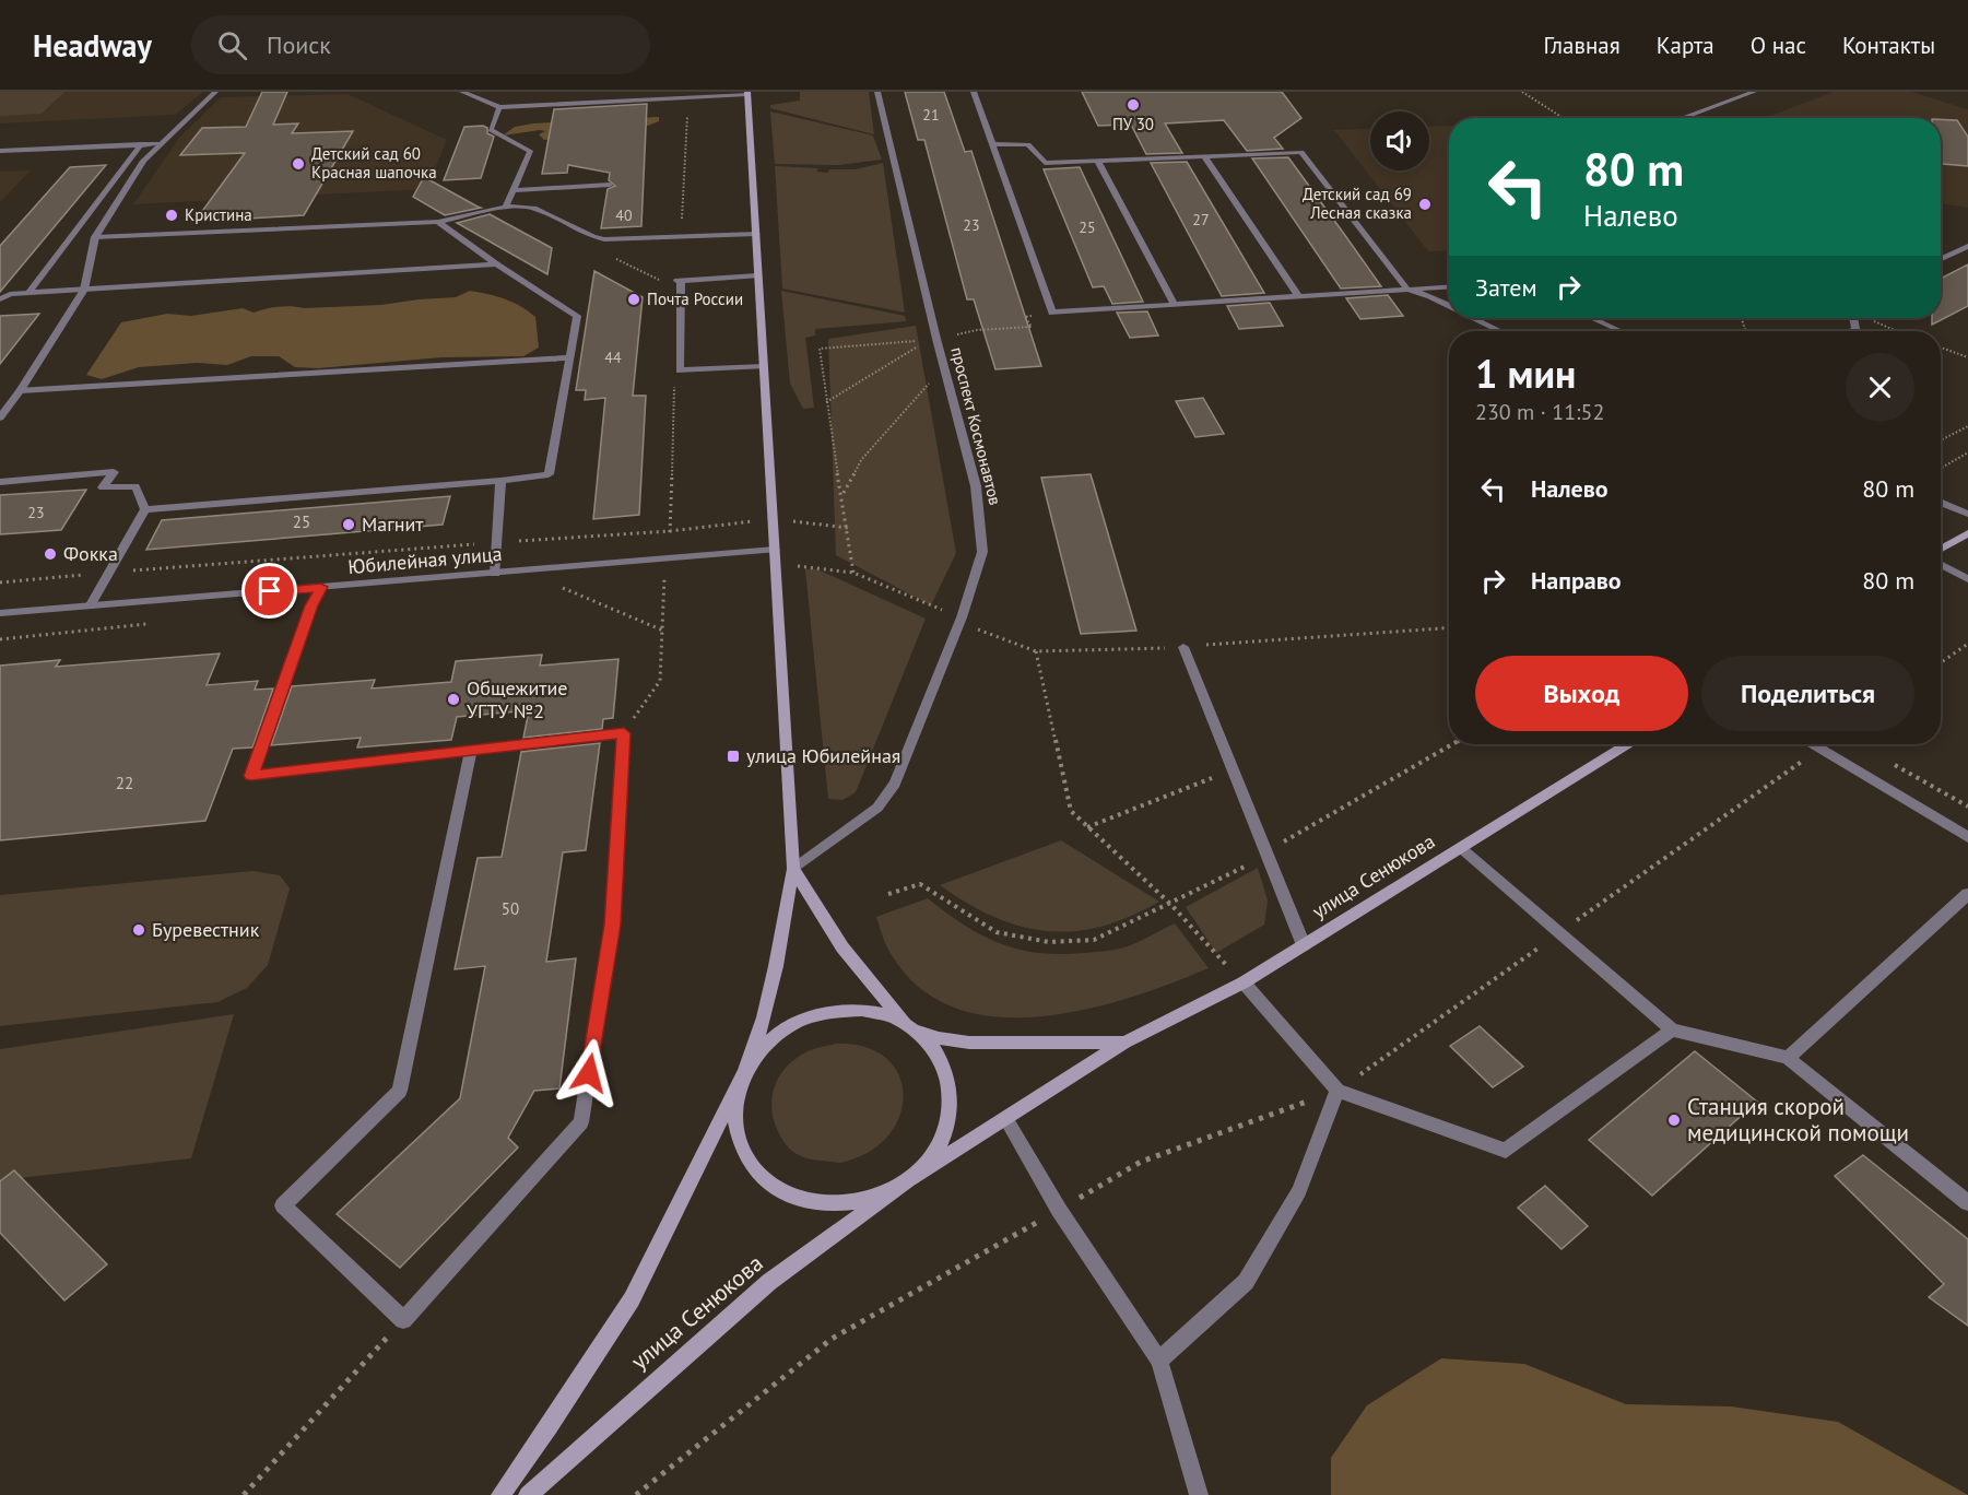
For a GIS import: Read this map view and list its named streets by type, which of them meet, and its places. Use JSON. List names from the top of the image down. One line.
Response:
{"streets":{"main road":["улица Сенюкова"],"street":["проспект Космонавтов","Юбилейная улица"]},"places":{"other":["ПУ 30","Детский сад 60 Красная шапочка","Детский сад 69 Лесная сказка","Кристина","Почта России","Магнит","Фокка","Общежитие УГТУ №2","Буревестник","Станция скорой медицинской помощи"],"transit":["улица Юбилейная"]},"house_numbers":["21","40","27","23","25","44","23","25","22","50"],"page":{"header":"Headway","search":"Поиск","nav":["Главная","Карта","О нас","Контакты"],"turn":["80 m","Налево"],"then":"Затем","heading":["1 мин","230 m · 11:52"],"list":[{"name":"Налево","value":"80 m"},{"name":"Направо","value":"80 m"}],"buttons":["Выход","Поделиться"]}}
